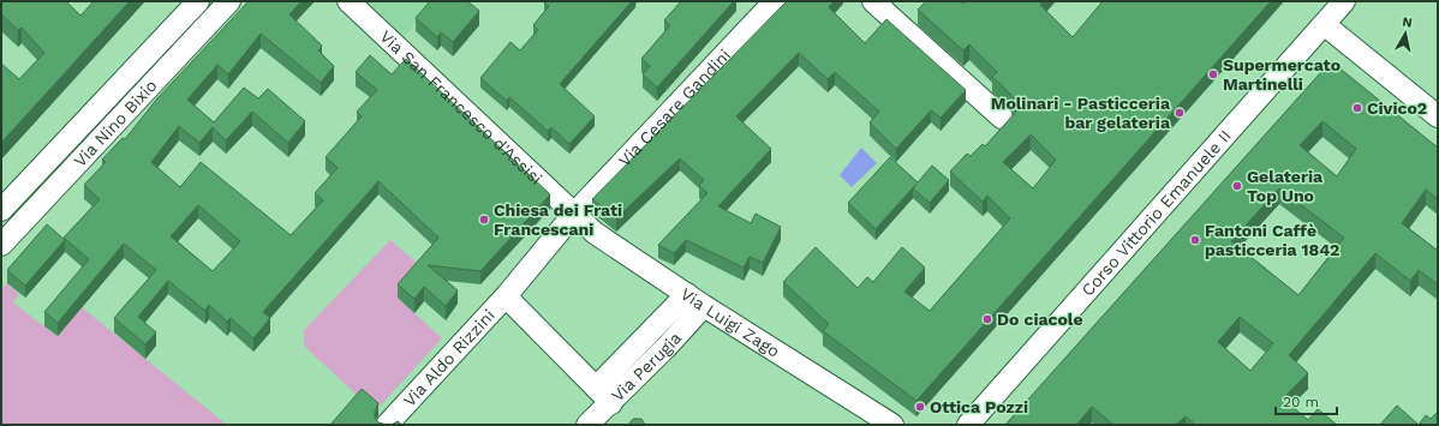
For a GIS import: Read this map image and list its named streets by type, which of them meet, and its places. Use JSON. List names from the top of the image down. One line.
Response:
{"streets":{"street":["Via San Francesco d'Assisi","Via Cesare Gandini","Via Nino Bixio","Corso Vittorio Emanuele II","Via Luigi Zago","Via Aldo Rizzini","Via Perugia"]},"crossings":[["Via San Francesco d'Assisi","Via Cesare Gandini"],["Via San Francesco d'Assisi","Via Luigi Zago"],["Via San Francesco d'Assisi","Via Aldo Rizzini"],["Via Cesare Gandini","Via Luigi Zago"],["Via Cesare Gandini","Via Aldo Rizzini"],["Via Luigi Zago","Via Aldo Rizzini"],["Via Luigi Zago","Via Perugia"],["Via Aldo Rizzini","Via Perugia"]],"places":["Supermercato Martinelli","Civico2","Molinari - Pasticceria bar gelateria","Gelateria Top Uno","Chiesa dei Frati Francescani","Fantoni Caffè pasticceria 1842","Do ciacole","Ottica Pozzi"],"scale_bar":"20 m","north":"top"}
